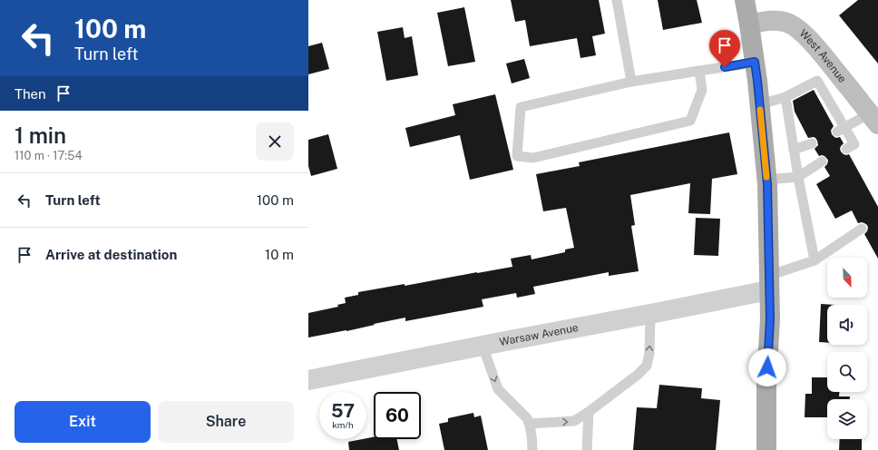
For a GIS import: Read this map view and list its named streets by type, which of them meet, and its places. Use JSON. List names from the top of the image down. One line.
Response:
{"streets":{"main road":["West Avenue"],"street":["Warsaw Avenue"]},"north":"bottom right","page":{"turn":["100 m","Turn left"],"then":"Then","heading":["1 min","110 m · 17:54"],"list":[{"name":"Turn left","value":"100 m"},{"name":"Arrive at destination","value":"10 m"}],"speed":"57 km/h","limit":"60","buttons":["Exit","Share"]}}
